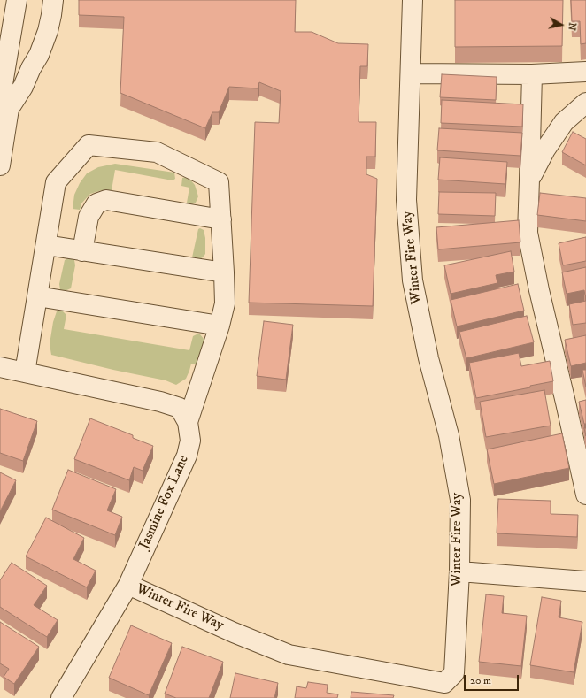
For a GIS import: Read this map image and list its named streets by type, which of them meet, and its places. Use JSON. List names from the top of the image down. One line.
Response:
{"streets":{"street":["Winter Fire Way","Jasmine Fox Lane"]},"crossings":[["Winter Fire Way","Jasmine Fox Lane"]],"scale_bar":"20 m","north":"right"}
